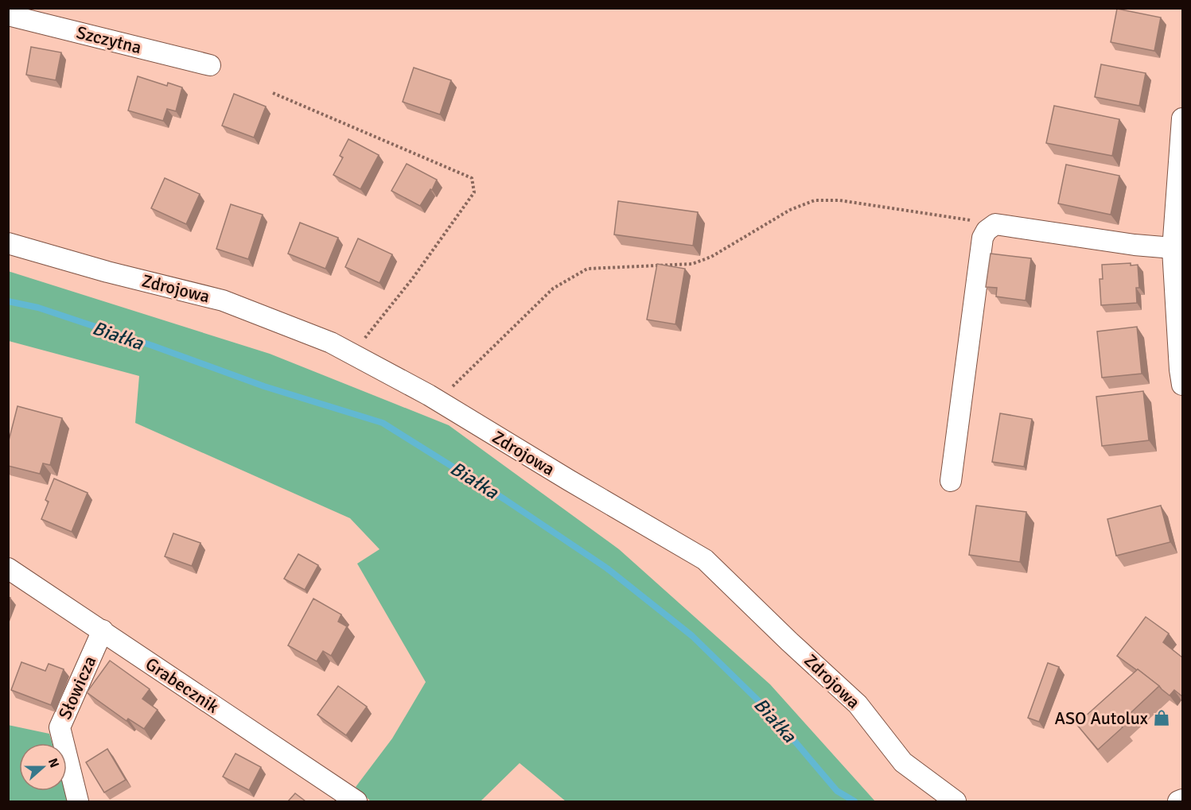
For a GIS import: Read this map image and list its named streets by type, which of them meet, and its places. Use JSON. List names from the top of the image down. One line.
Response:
{"streets":{"street":["Szczytna","Zdrojowa","Grabecznik","Słowicza"]},"crossings":[["Grabecznik","Słowicza"]],"water":["Białka"],"places":{"shop":["ASO Autolux"]},"north":"right"}
